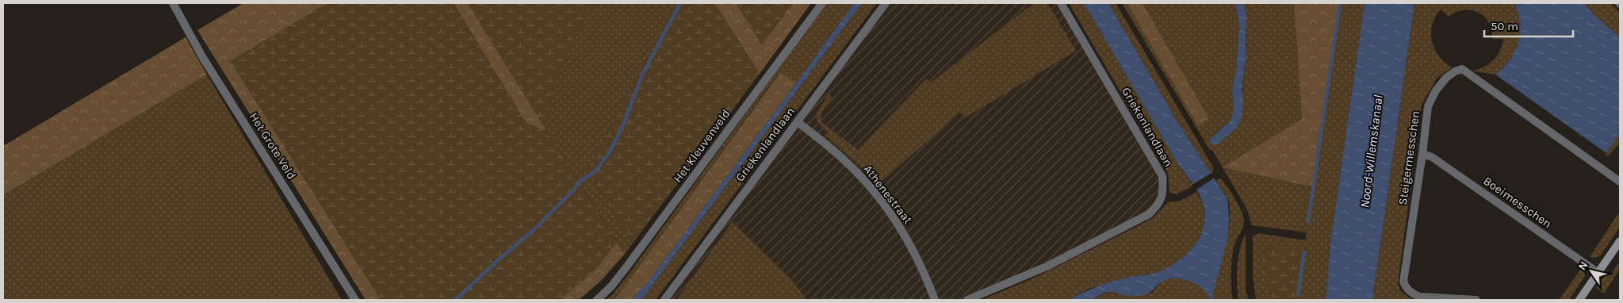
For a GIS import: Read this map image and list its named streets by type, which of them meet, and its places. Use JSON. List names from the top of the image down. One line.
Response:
{"streets":{"street":["Griekenlandlaan","Het Grote Veld","Het Kleuvenveld","Steigermesschen","Athenestraat","Boeimesschen"]},"crossings":[["Griekenlandlaan","Athenestraat"],["Steigermesschen","Boeimesschen"]],"water":["Noord-Willemskanaal"],"scale_bar":"50 m","north":"top left"}
